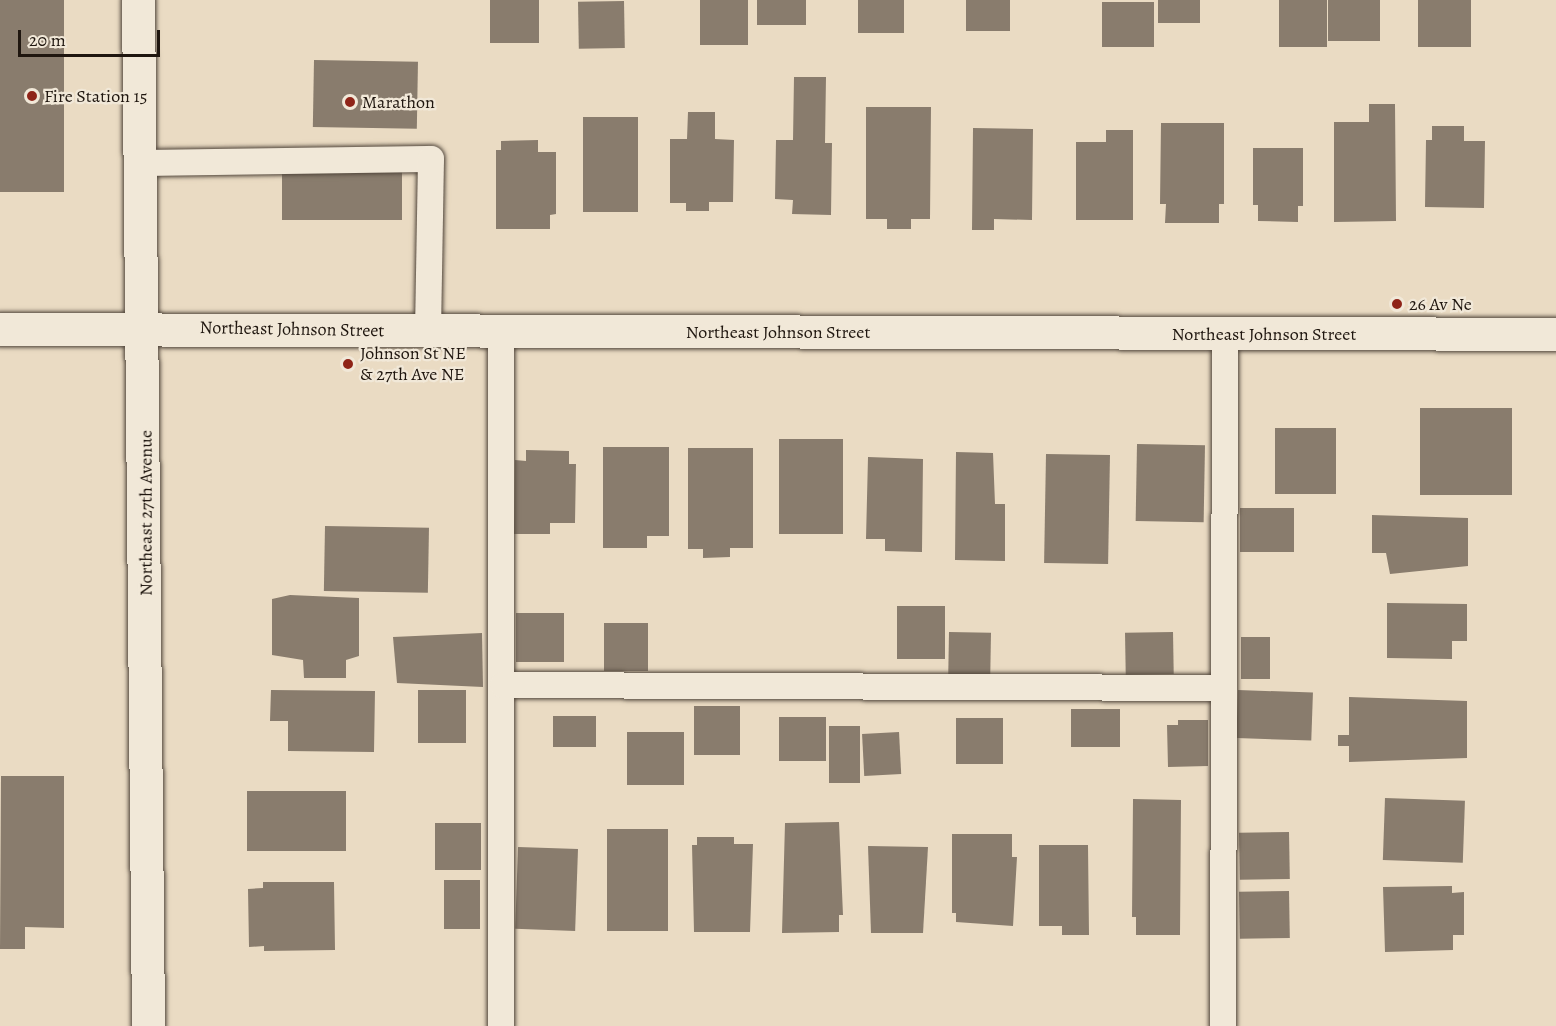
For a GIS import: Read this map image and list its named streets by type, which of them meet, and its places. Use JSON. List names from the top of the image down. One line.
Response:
{"streets":{"street":["Northeast Johnson Street","Northeast 27th Avenue"]},"crossings":[["Northeast Johnson Street","Northeast 27th Avenue"]],"places":["Fire Station 15","Marathon","26 Av Ne","Johnson St NE & 27th Ave NE"],"scale_bar":"20 m"}
